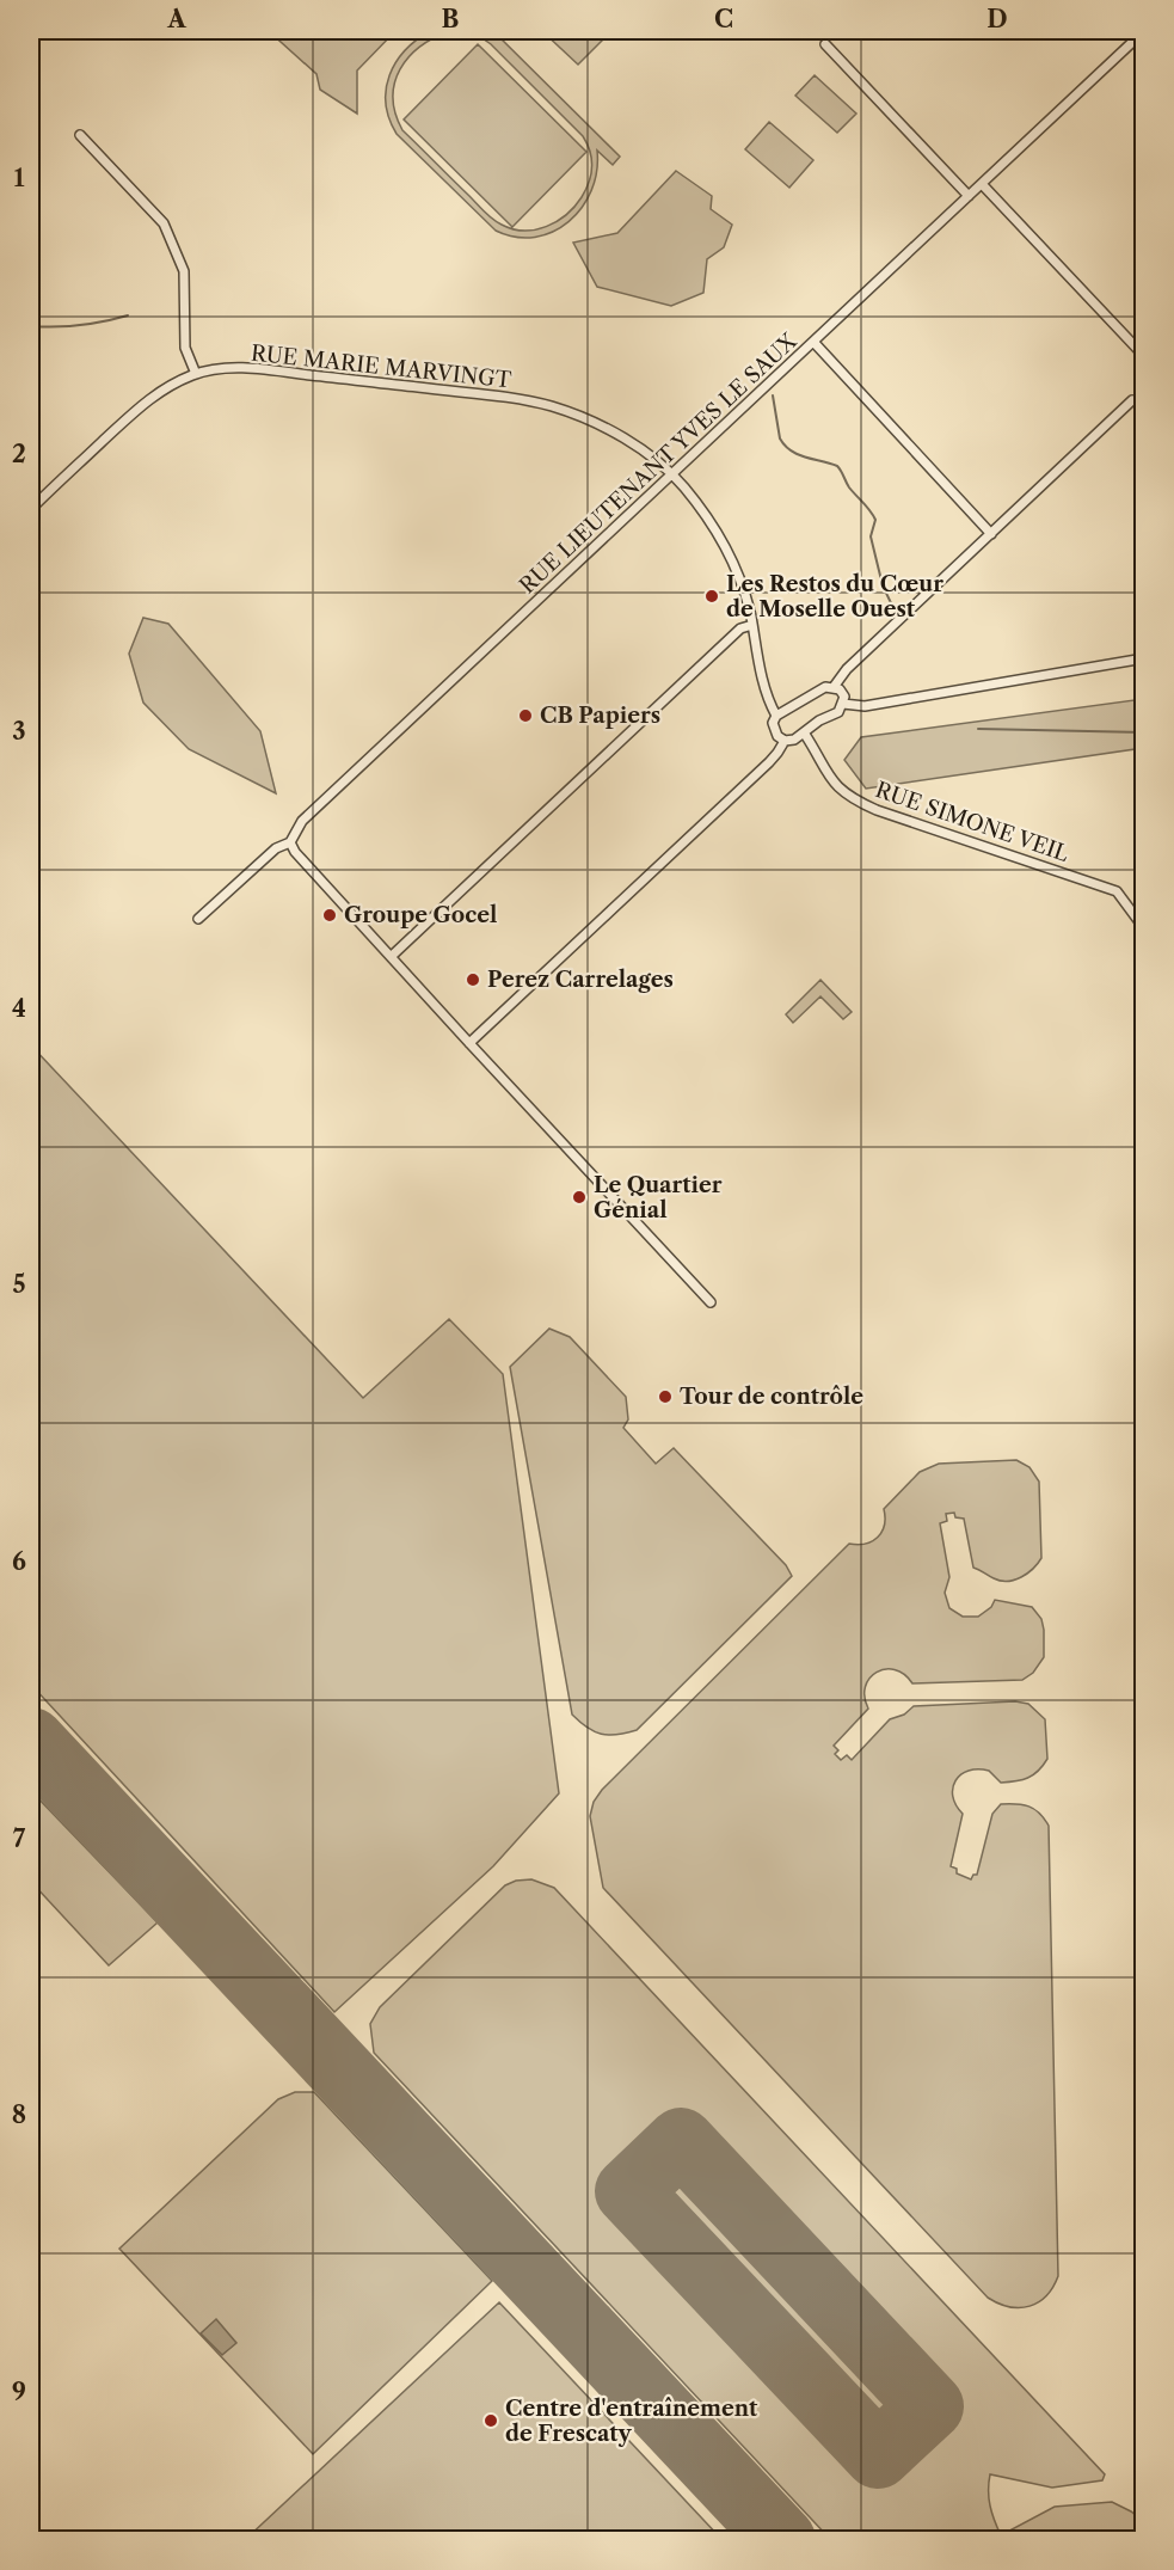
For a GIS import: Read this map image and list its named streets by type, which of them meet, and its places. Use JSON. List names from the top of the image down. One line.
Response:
{"streets":{"street":["RUE MARIE MARVINGT","RUE LIEUTENANT YVES LE SAUX","RUE SIMONE VEIL"]},"crossings":[["RUE MARIE MARVINGT","RUE LIEUTENANT YVES LE SAUX"]],"places":["Les Restos du Cœur de Moselle Ouest","CB Papiers","Groupe Gocel","Perez Carrelages","Le Quartier Génial","Tour de contrôle","Centre d'entraînement de Frescaty"],"grid":{"columns":["A","B","C","D"],"rows":["1","2","3","4","5","6","7","8","9"]}}
